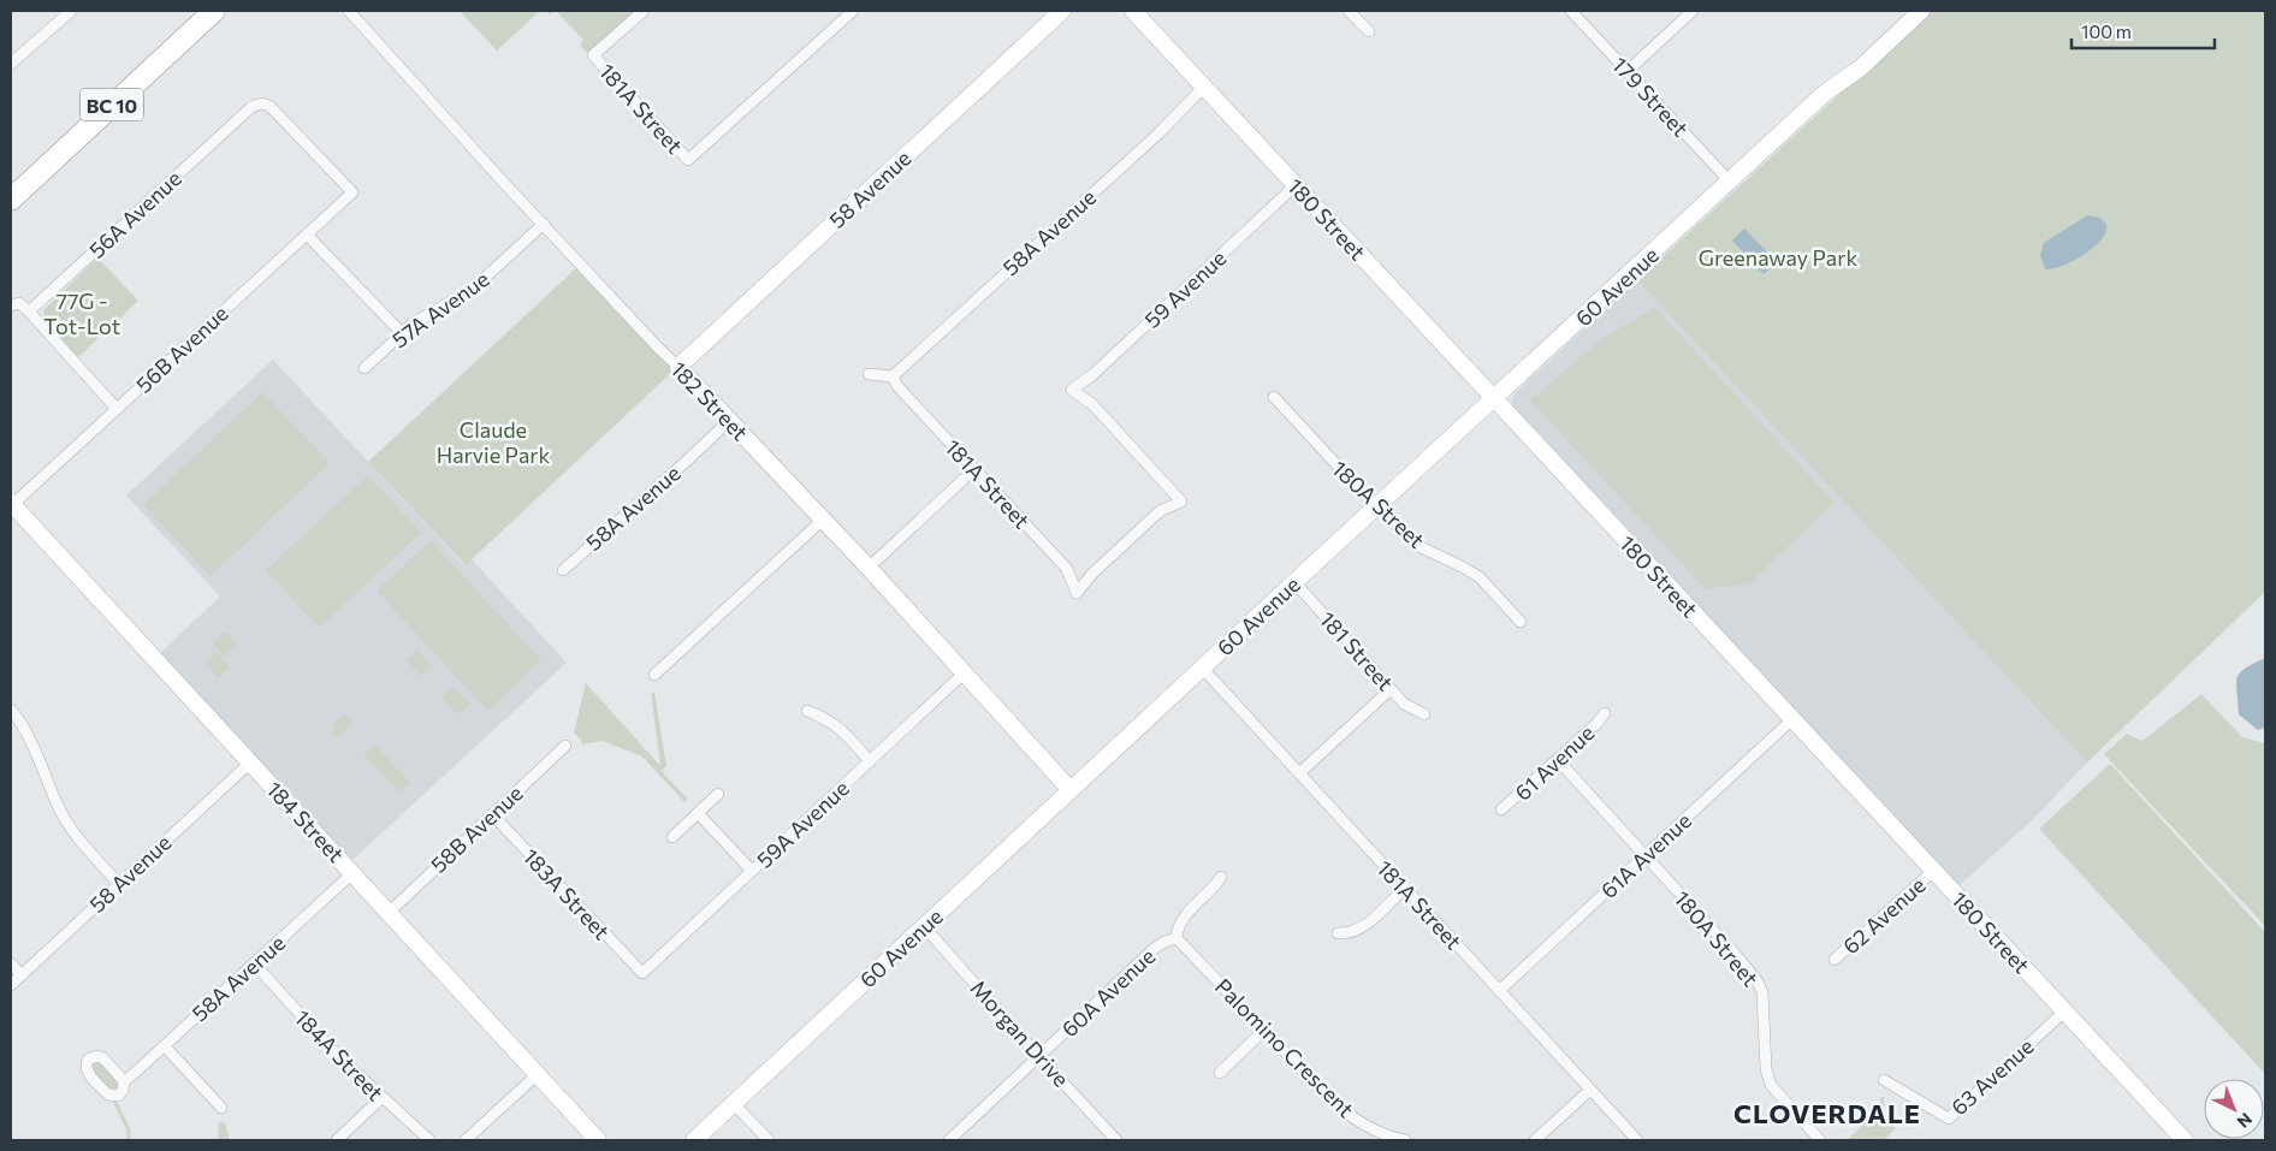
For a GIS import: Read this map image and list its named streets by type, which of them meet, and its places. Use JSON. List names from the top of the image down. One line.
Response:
{"streets":{"highway":["BC 10"],"main road":["58 Avenue","180 Street","60 Avenue","182 Street","184 Street"],"street":["179 Street","181A Street","56A Avenue","58A Avenue","59 Avenue","57A Avenue","56B Avenue","180A Street","181 Street","61 Avenue","59A Avenue","58B Avenue","61A Avenue","183A Street","62 Avenue","60A Avenue","Morgan Drive","Palomino Crescent","184A Street","63 Avenue"]},"crossings":[["179 Street","60 Avenue"],["181A Street","58A Avenue"],["181A Street","60 Avenue"],["181A Street","59 Avenue"],["181A Street","61A Avenue"],["58 Avenue","182 Street"],["58 Avenue","184 Street"],["56A Avenue","56B Avenue"],["180 Street","58A Avenue"],["180 Street","60 Avenue"],["180 Street","59 Avenue"],["180 Street","61A Avenue"],["180 Street","62 Avenue"],["180 Street","63 Avenue"],["58A Avenue","182 Street"],["58A Avenue","184 Street"],["58A Avenue","184A Street"],["60 Avenue","182 Street"],["60 Avenue","180A Street"],["60 Avenue","181 Street"],["60 Avenue","Morgan Drive"],["57A Avenue","182 Street"],["56B Avenue","184 Street"],["182 Street","59A Avenue"],["180A Street","61 Avenue"],["180A Street","61A Avenue"],["184 Street","58B Avenue"],["59A Avenue","183A Street"],["58B Avenue","183A Street"],["60A Avenue","Morgan Drive"],["60A Avenue","Palomino Crescent"]],"districts":["CLOVERDALE"],"parks":["Greenaway Park","77G - Tot-Lot","Claude Harvie Park"],"scale_bar":"100 m","north":"bottom right"}
